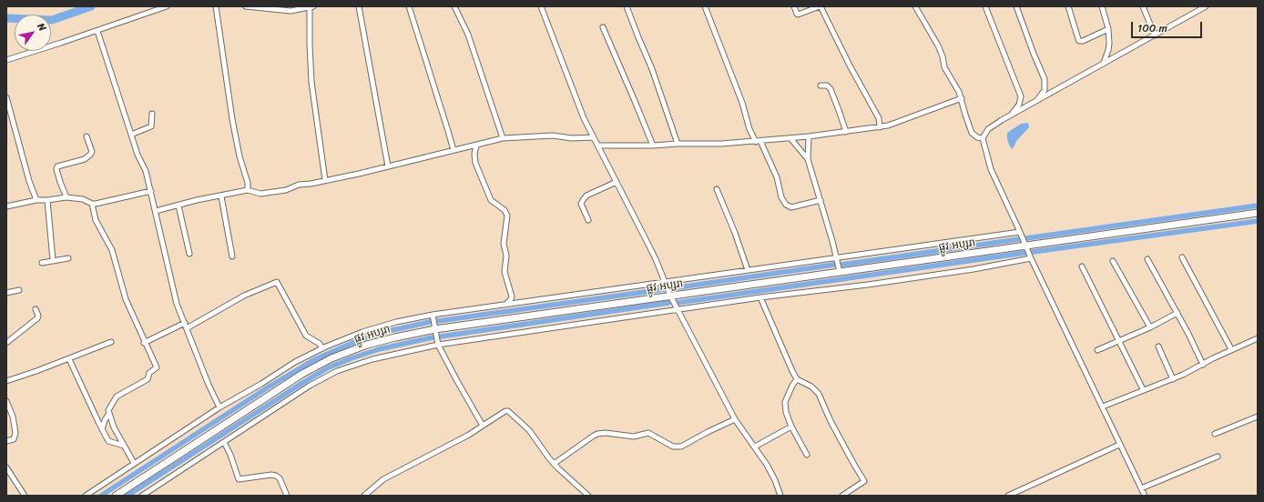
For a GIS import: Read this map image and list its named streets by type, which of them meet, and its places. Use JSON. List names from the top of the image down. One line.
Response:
{"streets":{"street":["ផ្លូវ អប្សរា"]},"scale_bar":"100 m","north":"top right"}
